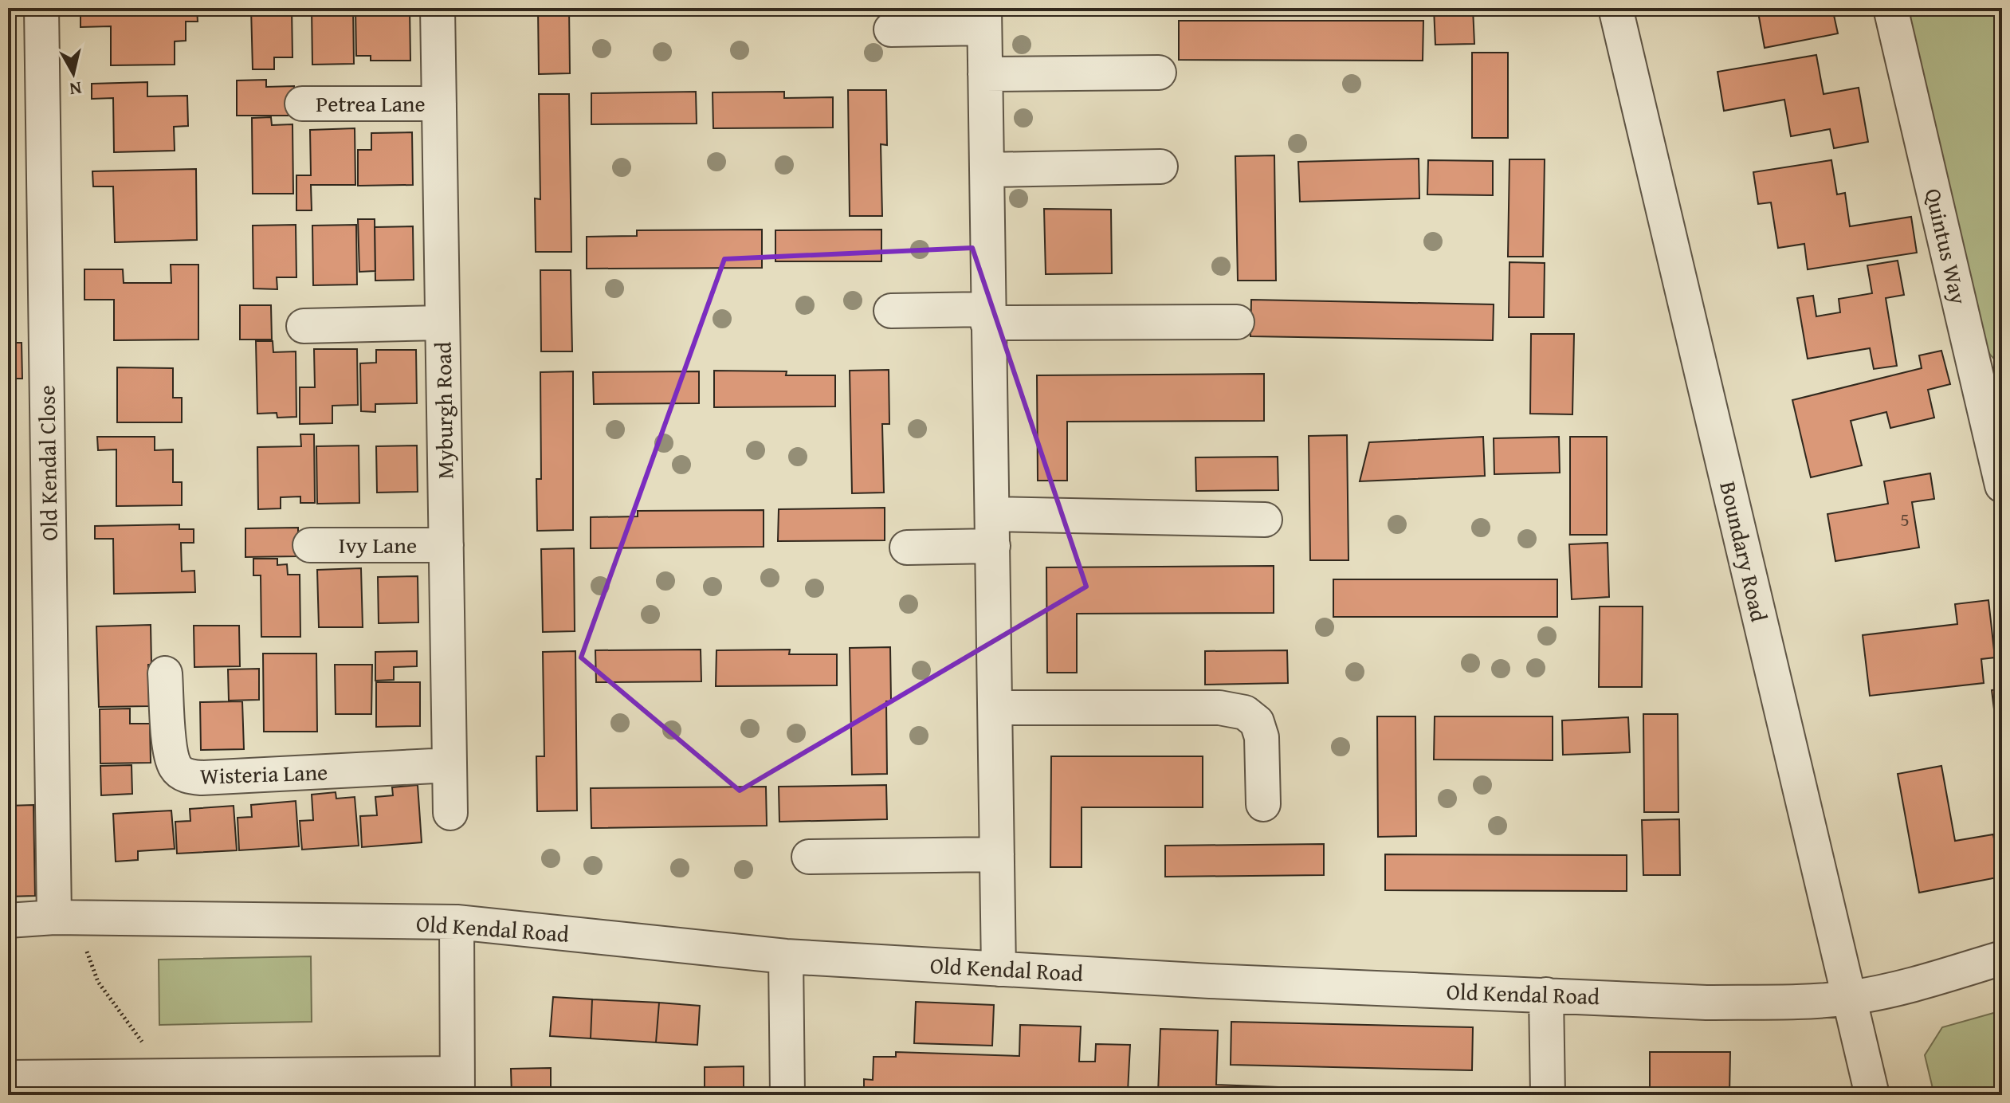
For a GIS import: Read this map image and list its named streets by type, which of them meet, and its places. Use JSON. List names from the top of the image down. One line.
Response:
{"streets":{"street":["Petrea Lane","Quintus Way","Myburgh Road","Old Kendal Close","Ivy Lane","Boundary Road","Wisteria Lane","Old Kendal Road"]},"crossings":[["Petrea Lane","Myburgh Road"],["Myburgh Road","Ivy Lane"],["Myburgh Road","Wisteria Lane"],["Old Kendal Close","Old Kendal Road"],["Boundary Road","Old Kendal Road"]],"house_numbers":["5"],"north":"bottom"}
